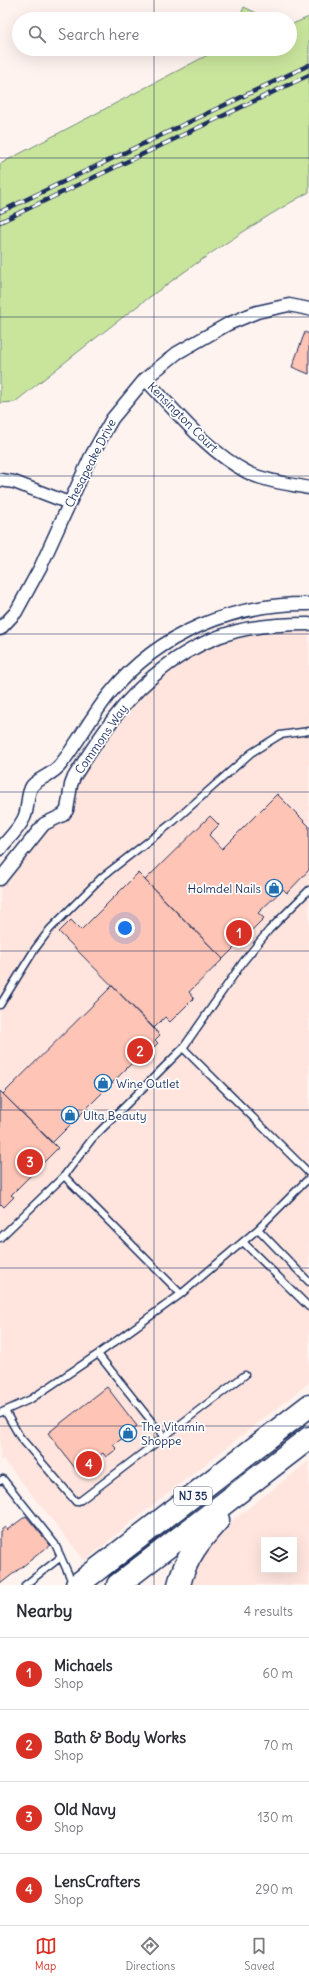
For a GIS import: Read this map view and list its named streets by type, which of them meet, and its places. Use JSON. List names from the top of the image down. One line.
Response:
{"streets":{"highway":["NJ 35"],"street":["Kensington Court","Chesapeake Drive","Commons Way"]},"crossings":[["Kensington Court","Chesapeake Drive"]],"places":{"shop":["Holmdel Nails","Wine Outlet","Ulta Beauty","The Vitamin Shoppe"]},"page":{"search":"Search here","pins":["1","2","3","4"],"heading":["Nearby","4 results"],"list":[{"mark":"1","name":"Michaels","note":"Shop","value":"60 m"},{"mark":"2","name":"Bath & Body Works","note":"Shop","value":"70 m"},{"mark":"3","name":"Old Navy","note":"Shop","value":"130 m"},{"mark":"4","name":"LensCrafters","note":"Shop","value":"290 m"}],"nav":["Map","Directions","Saved"]}}
